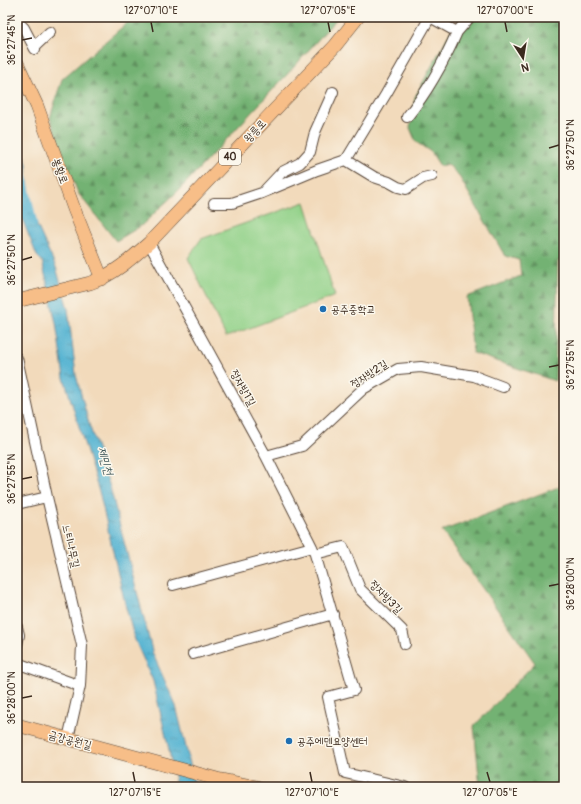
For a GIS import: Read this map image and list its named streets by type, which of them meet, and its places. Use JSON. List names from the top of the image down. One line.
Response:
{"streets":{"main road":["왕릉로","40","봉황로","금강공원길"],"street":["정자방2길","정자방1길","느티나무길","정자방3길"]},"crossings":[["왕릉로","40"],["왕릉로","봉황로"],["왕릉로","정자방1길"],["40","봉황로"],["정자방2길","정자방1길"],["정자방1길","정자방3길"],["느티나무길","금강공원길"]],"water":["제민천"],"places":["공주중학교","공주에덴요양센터"],"north":"bottom","coordinates":["127°07'10\"E","127°07'05\"E","127°07'00\"E","36°27'45\"N","36°27'50\"N","36°27'55\"N","36°28'00\"N","127°07'15\"E"]}
